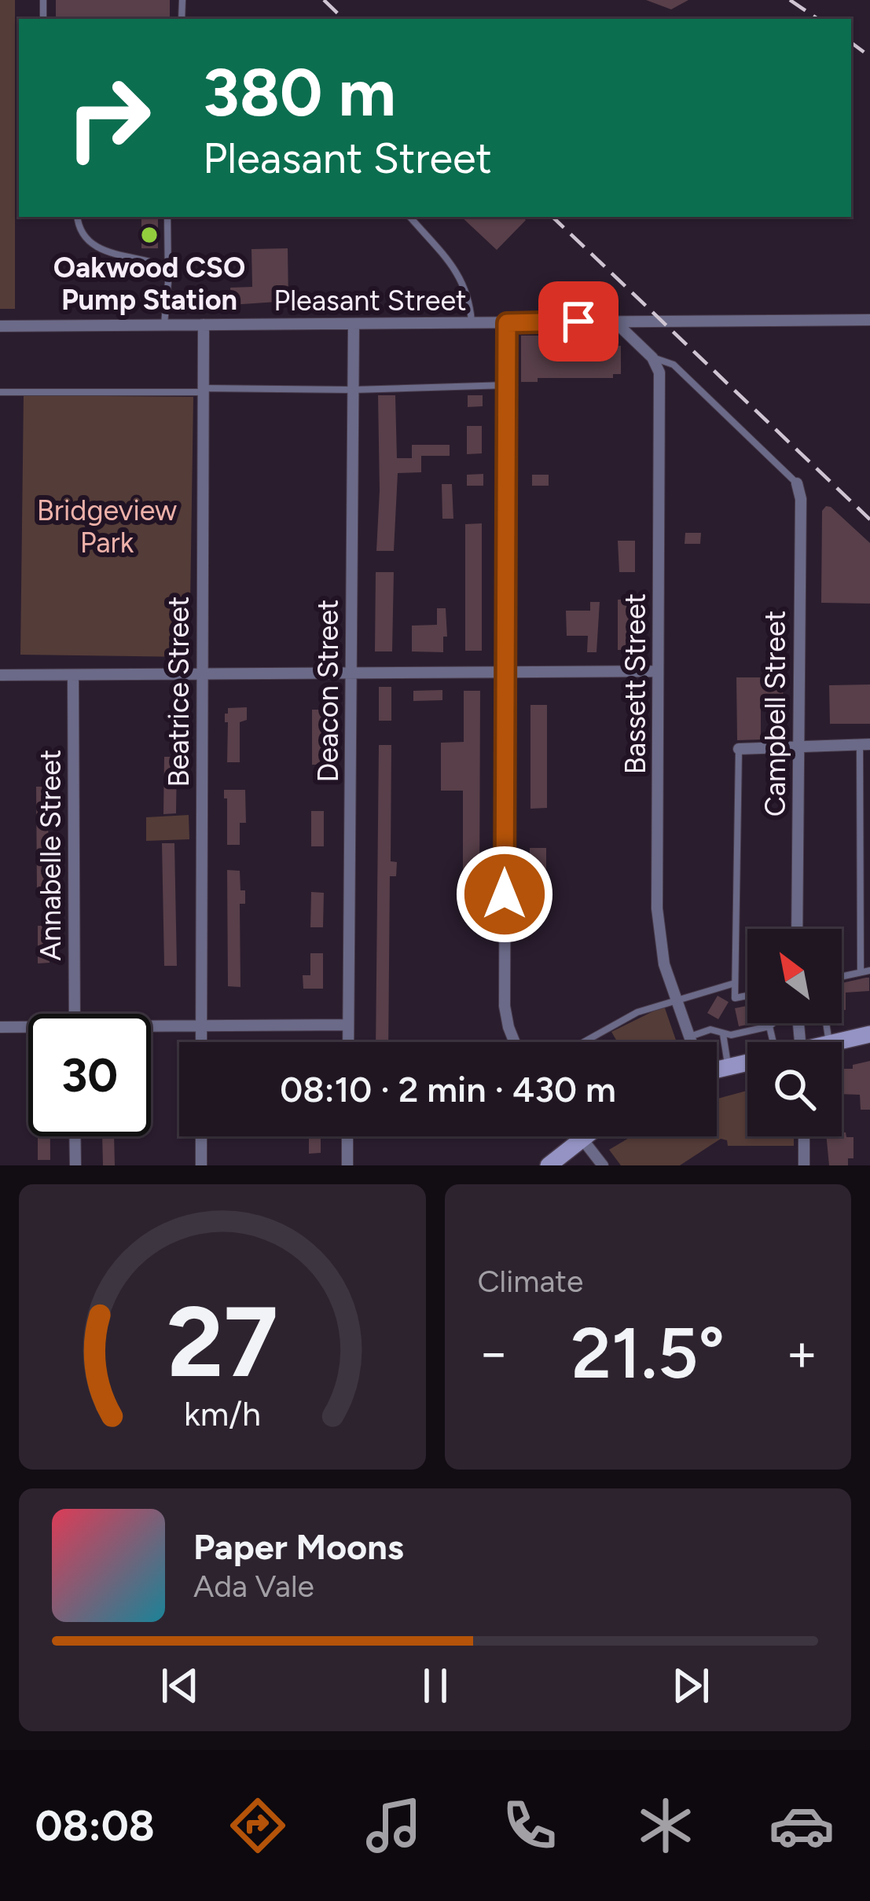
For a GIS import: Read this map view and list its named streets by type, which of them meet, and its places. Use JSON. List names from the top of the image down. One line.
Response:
{"streets":{"street":["Pleasant Street","Bassett Street","Deacon Street","Beatrice Street","Campbell Street","Annabelle Street"]},"crossings":[["Pleasant Street","Deacon Street"],["Pleasant Street","Beatrice Street"]],"parks":["Bridgeview Park"],"places":["Oakwood CSO Pump Station"],"north":"top left","page":{"turn":["380 m","Pleasant Street"],"limit":"30","trip":"08:10 · 2 min · 430 m","tile":"Climate","heat":["−","21.5°","+"],"song":["Paper Moons","Ada Vale"],"tabs":"08:08","gauge":["27","km/h"]}}
